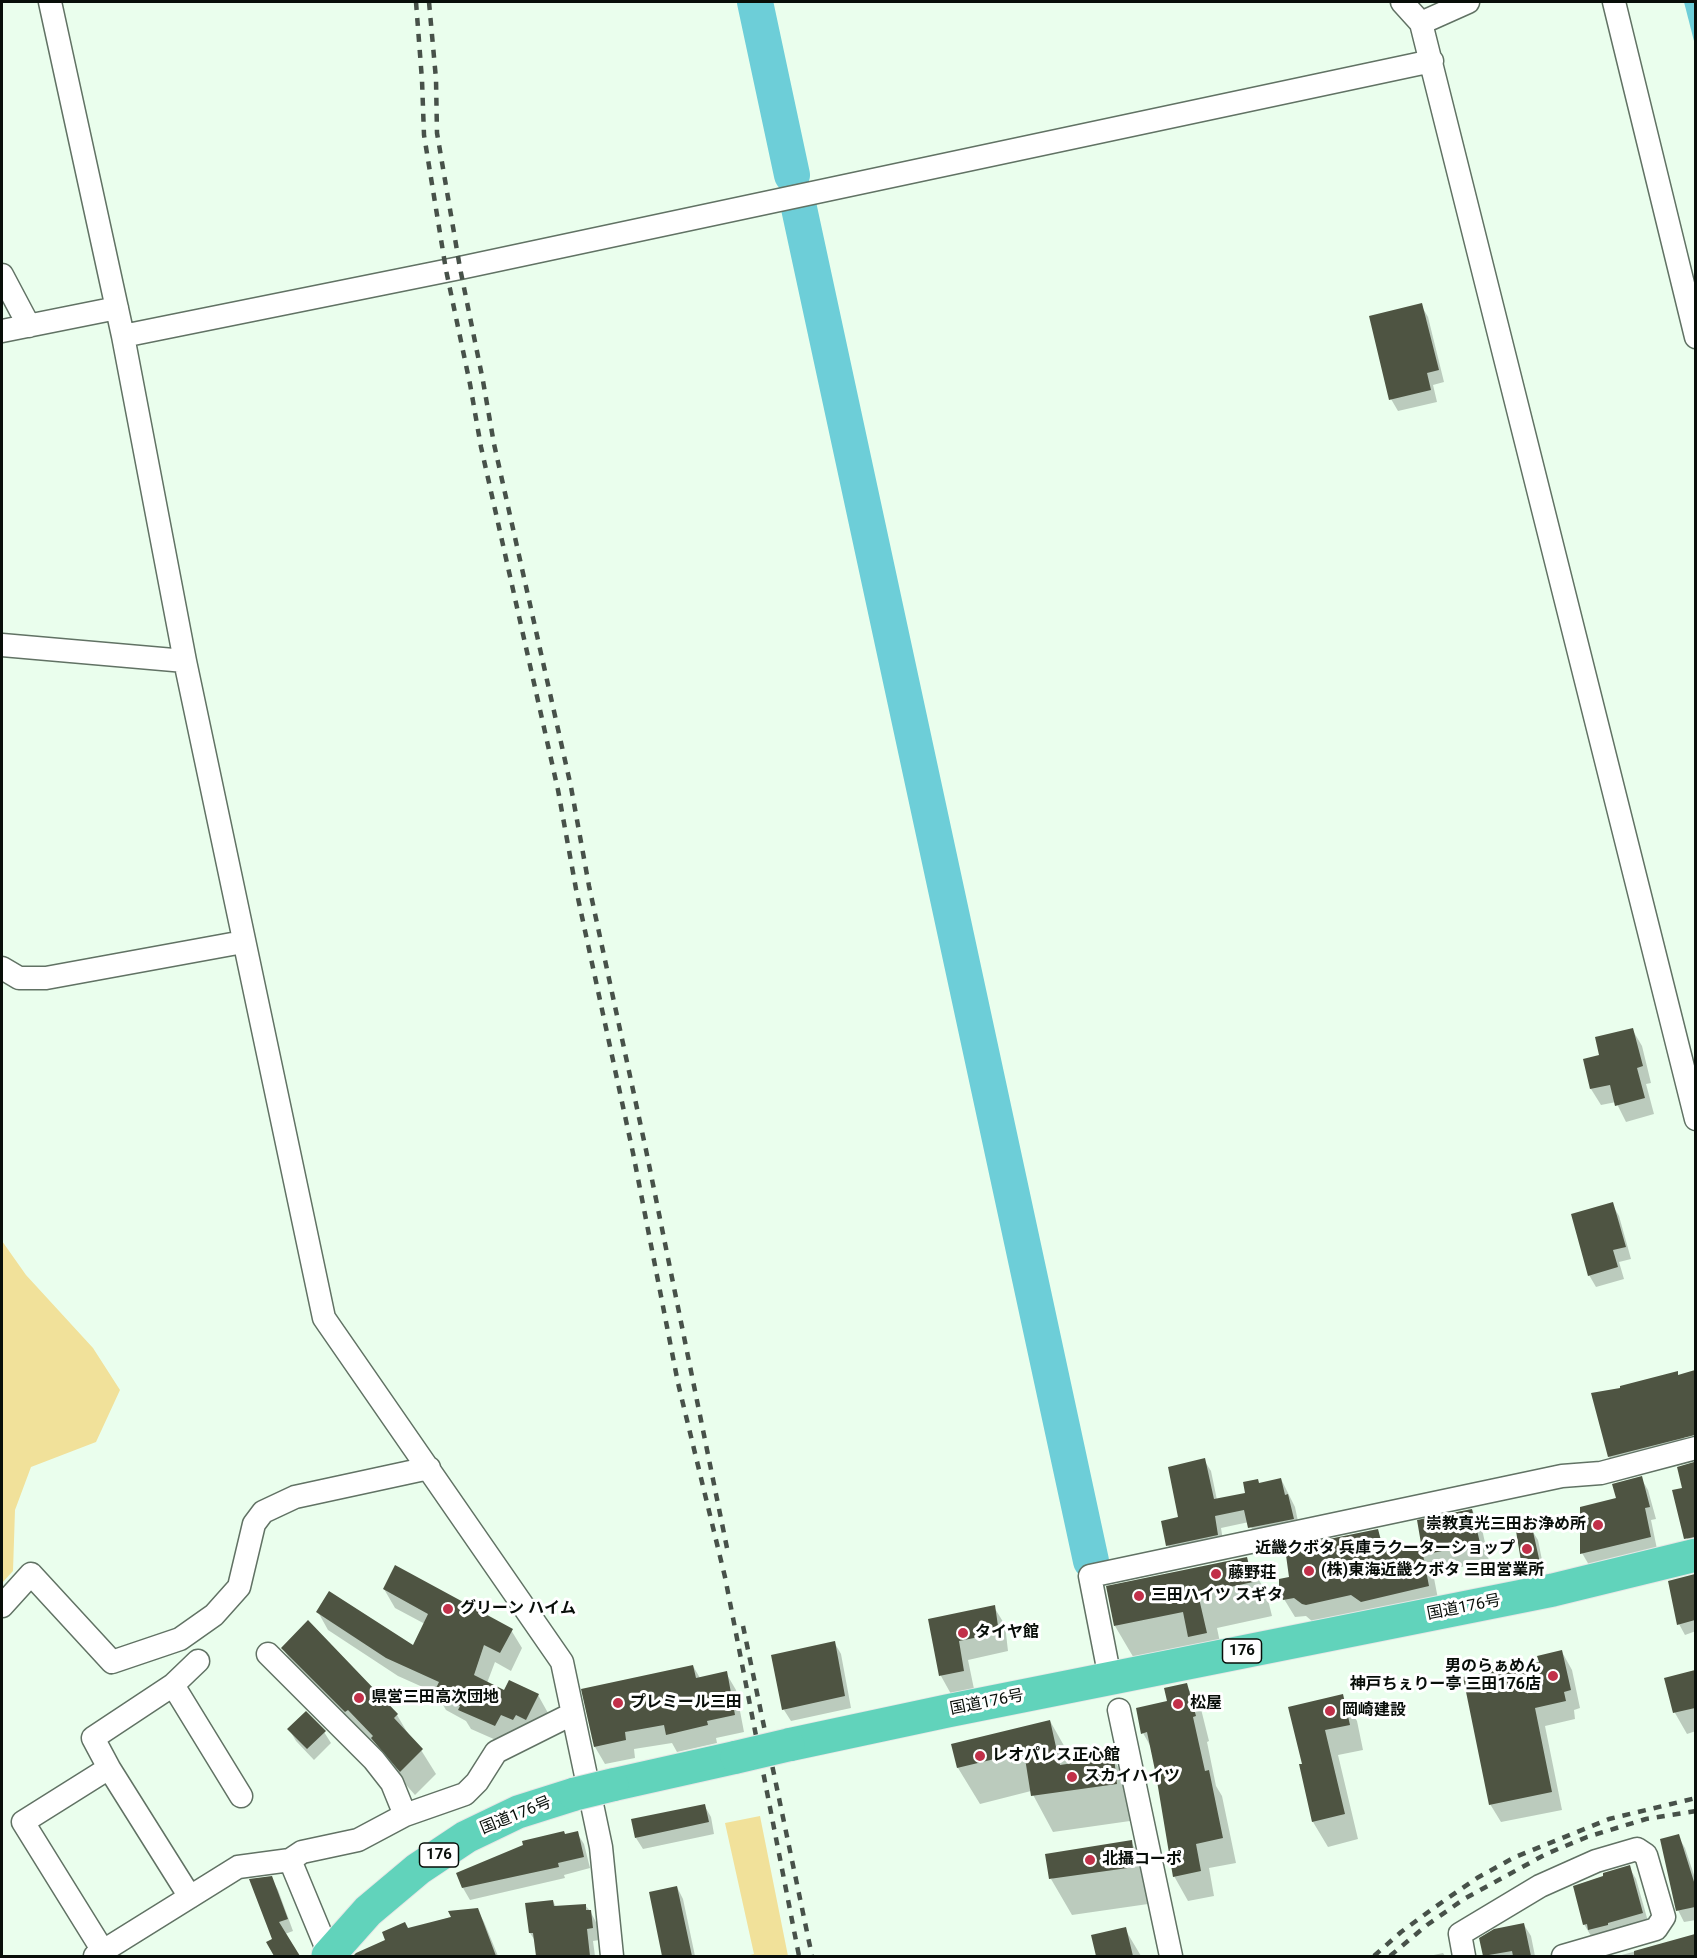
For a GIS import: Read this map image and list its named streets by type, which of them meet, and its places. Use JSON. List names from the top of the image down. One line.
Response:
{"streets":{"highway":["国道176号","176"]},"places":["崇教真光三田お浄め所","近畿クボタ 兵庫ラクーターショップ","(株)東海近畿クボタ 三田営業所","藤野荘","三田ハイツ スギタ","グリーン ハイム","タイヤ館","男のらぁめん 神戸ちぇりー亭 三田176店","県営三田高次団地","プレミール三田","松屋","岡崎建設","レオパレス正心館","スカイハイツ","北攝コーポ"]}
